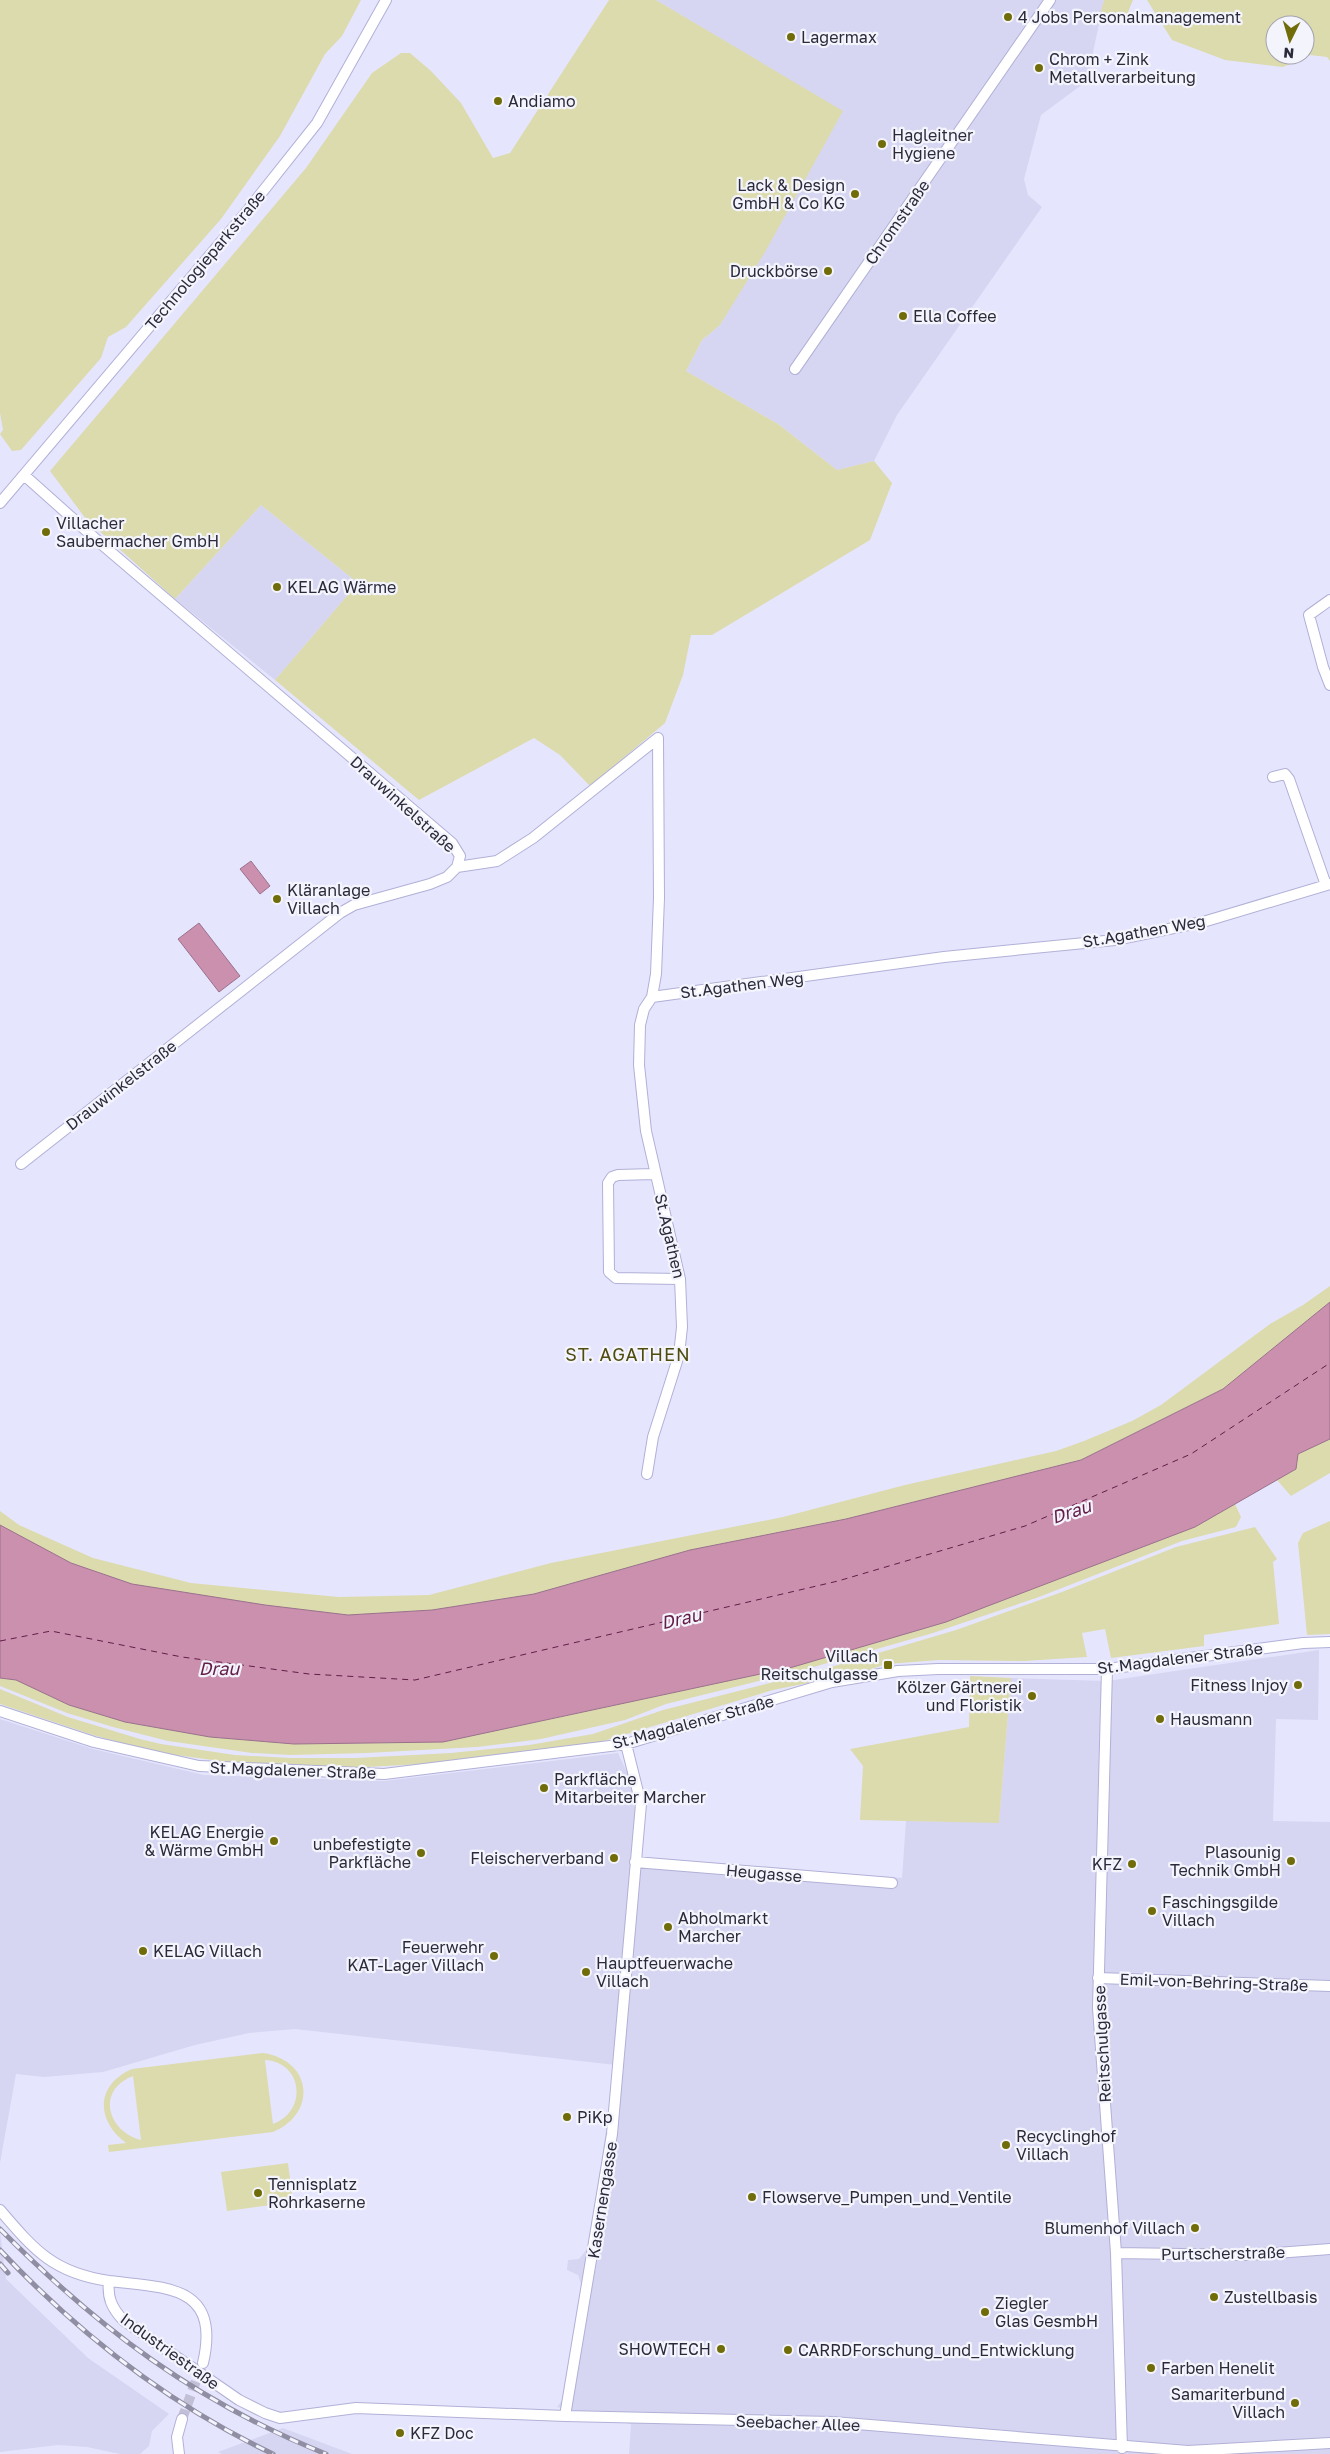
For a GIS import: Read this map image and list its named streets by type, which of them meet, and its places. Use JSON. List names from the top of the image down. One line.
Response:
{"streets":{"street":["Chromstraße","Technologieparkstraße","Drauwinkelstraße","St.Agathen Weg","St.Agathen","St.Magdalener Straße","Heugasse","Emil-von-Behring-Straße","Reitschulgasse","Kasernengasse","Purtscherstraße","Industriestraße","Seebacher Allee"]},"crossings":[["Technologieparkstraße","Drauwinkelstraße"],["St.Agathen Weg","St.Agathen"],["St.Magdalener Straße","Reitschulgasse"],["St.Magdalener Straße","Kasernengasse"],["Heugasse","Kasernengasse"],["Emil-von-Behring-Straße","Reitschulgasse"],["Reitschulgasse","Purtscherstraße"],["Reitschulgasse","Seebacher Allee"],["Kasernengasse","Seebacher Allee"],["Industriestraße","Seebacher Allee"]],"districts":["ST. AGATHEN"],"water":["Drau"],"places":{"other":["4 Jobs Personalmanagement","Lagermax","Chrom + Zink Metallverarbeitung","Andiamo","Hagleitner Hygiene","Lack & Design GmbH & Co KG","Druckbörse","Ella Coffee","Villacher Saubermacher GmbH","KELAG Wärme","Kläranlage Villach","Fitness Injoy","Kölzer Gärtnerei und Floristik","Hausmann","Parkfläche Mitarbeiter Marcher","KELAG Energie & Wärme GmbH","unbefestigte Parkfläche","Fleischerverband","Plasounig Technik GmbH","KFZ","Faschingsgilde Villach","Abholmarkt Marcher","KELAG Villach","Feuerwehr KAT-Lager Villach","Hauptfeuerwache Villach","PiKp","Recyclinghof Villach","Tennisplatz Rohrkaserne","Flowserve_Pumpen_und_Ventile","Blumenhof Villach","Zustellbasis","Ziegler Glas GesmbH","SHOWTECH","CARRDForschung_und_Entwicklung","Farben Henelit","Samariterbund Villach","KFZ Doc"],"transit":["Villach Reitschulgasse"]},"north":"bottom"}
